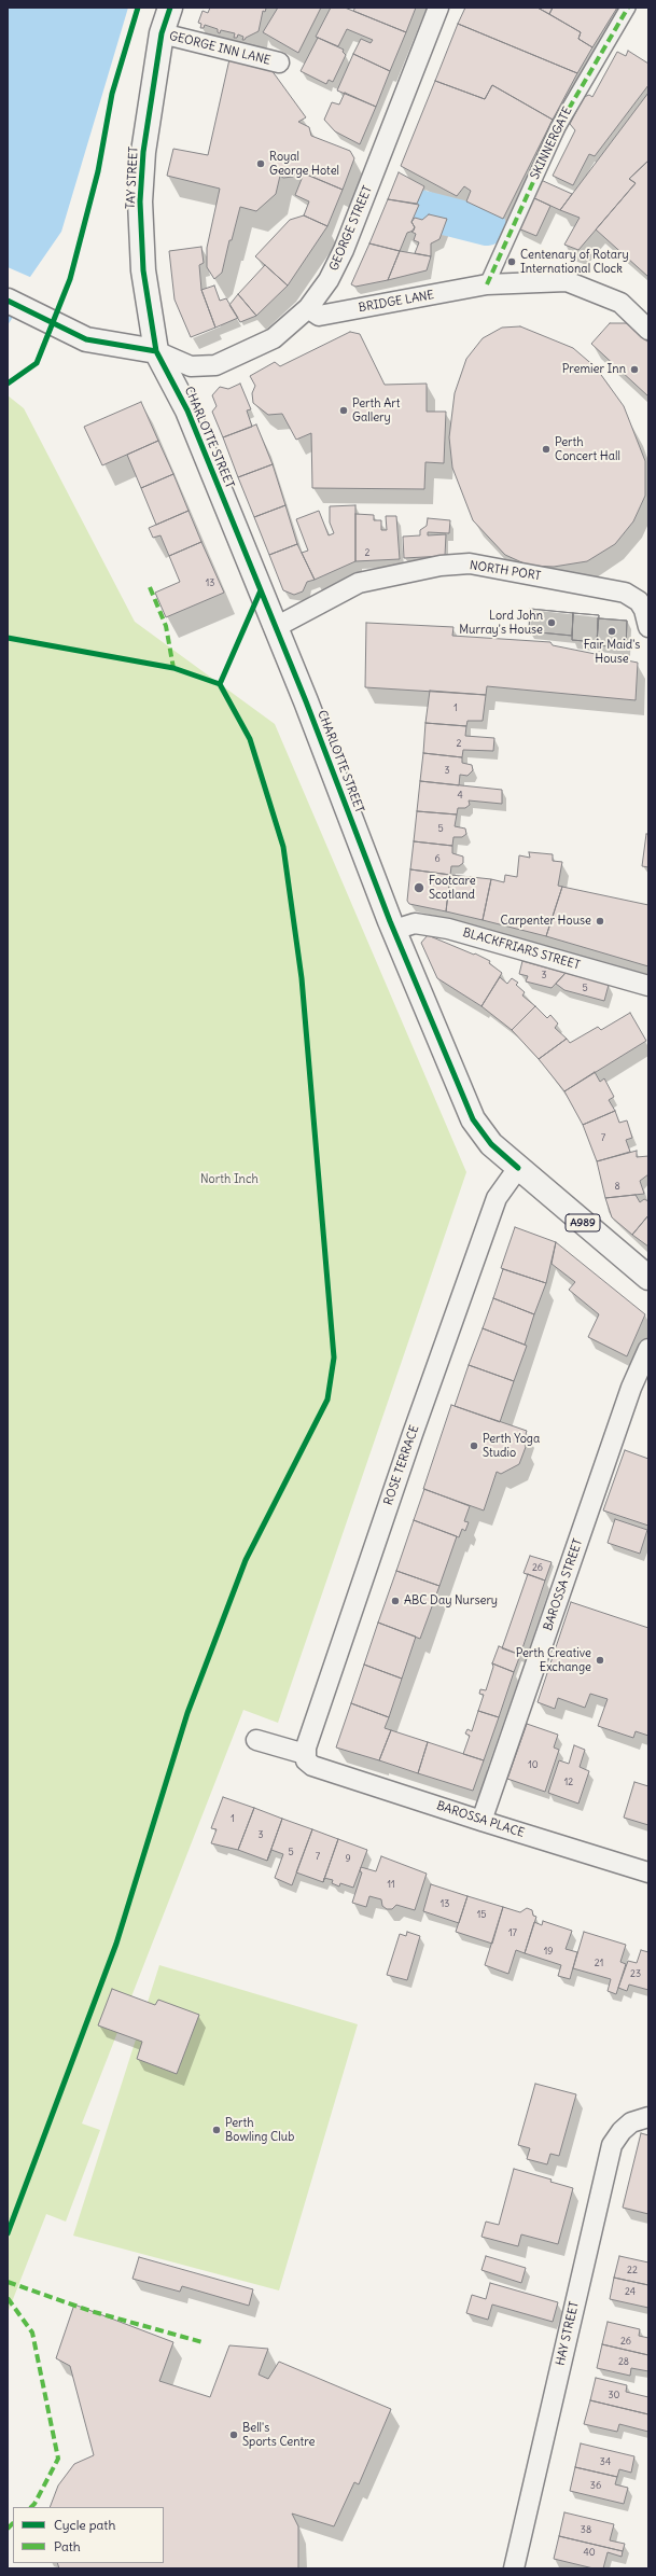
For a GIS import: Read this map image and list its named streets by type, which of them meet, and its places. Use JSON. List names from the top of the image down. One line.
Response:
{"streets":{"main road":["TAY STREET","CHARLOTTE STREET","A989"],"street":["GEORGE INN LANE","SKINNERGATE","GEORGE STREET","BRIDGE LANE","NORTH PORT","BLACKFRIARS STREET","ROSE TERRACE","BAROSSA STREET","BAROSSA PLACE","HAY STREET"]},"crossings":[["GEORGE INN LANE","TAY STREET"],["SKINNERGATE","BRIDGE LANE"],["TAY STREET","GEORGE STREET"],["TAY STREET","CHARLOTTE STREET"],["GEORGE STREET","BRIDGE LANE"],["GEORGE STREET","CHARLOTTE STREET"],["CHARLOTTE STREET","NORTH PORT"],["CHARLOTTE STREET","BLACKFRIARS STREET"],["CHARLOTTE STREET","A989"],["CHARLOTTE STREET","ROSE TERRACE"],["A989","ROSE TERRACE"],["ROSE TERRACE","BAROSSA PLACE"],["BAROSSA STREET","BAROSSA PLACE"]],"parks":["North Inch"],"places":["Royal George Hotel","Centenary of Rotary International Clock","Premier Inn","Perth Art Gallery","Perth Concert Hall","Lord John Murray's House","Fair Maid's House","Footcare Scotland","Carpenter House","Perth Yoga Studio","ABC Day Nursery","Perth Creative Exchange","Perth Bowling Club","Bell's Sports Centre"],"house_numbers":["2","13","1","2","3","4","5","6","3","5","7","8","26","10","12","1","3","5","7","9","11","13","15","17","19","21","23","22","24","26","28","30","34","36","38","40"],"legend":["Cycle path","Path"]}
